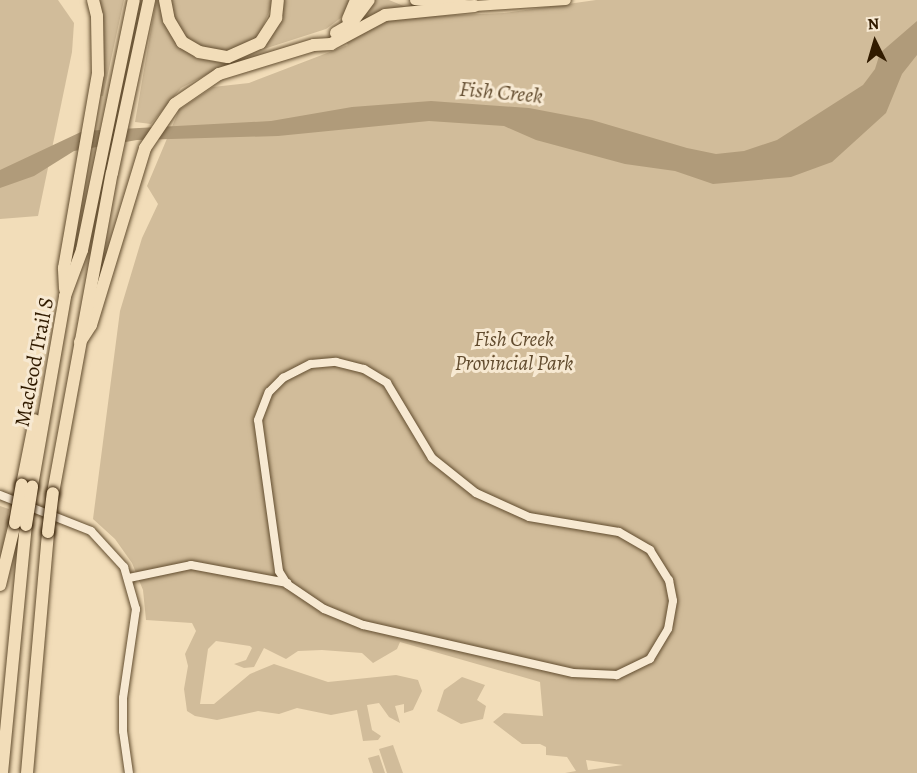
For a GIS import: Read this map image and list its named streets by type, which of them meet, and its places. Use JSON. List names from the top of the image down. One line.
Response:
{"streets":{"highway":["Macleod Trail S"]},"water":["Fish Creek"],"parks":["Fish Creek Provincial Park"],"north":"top"}
